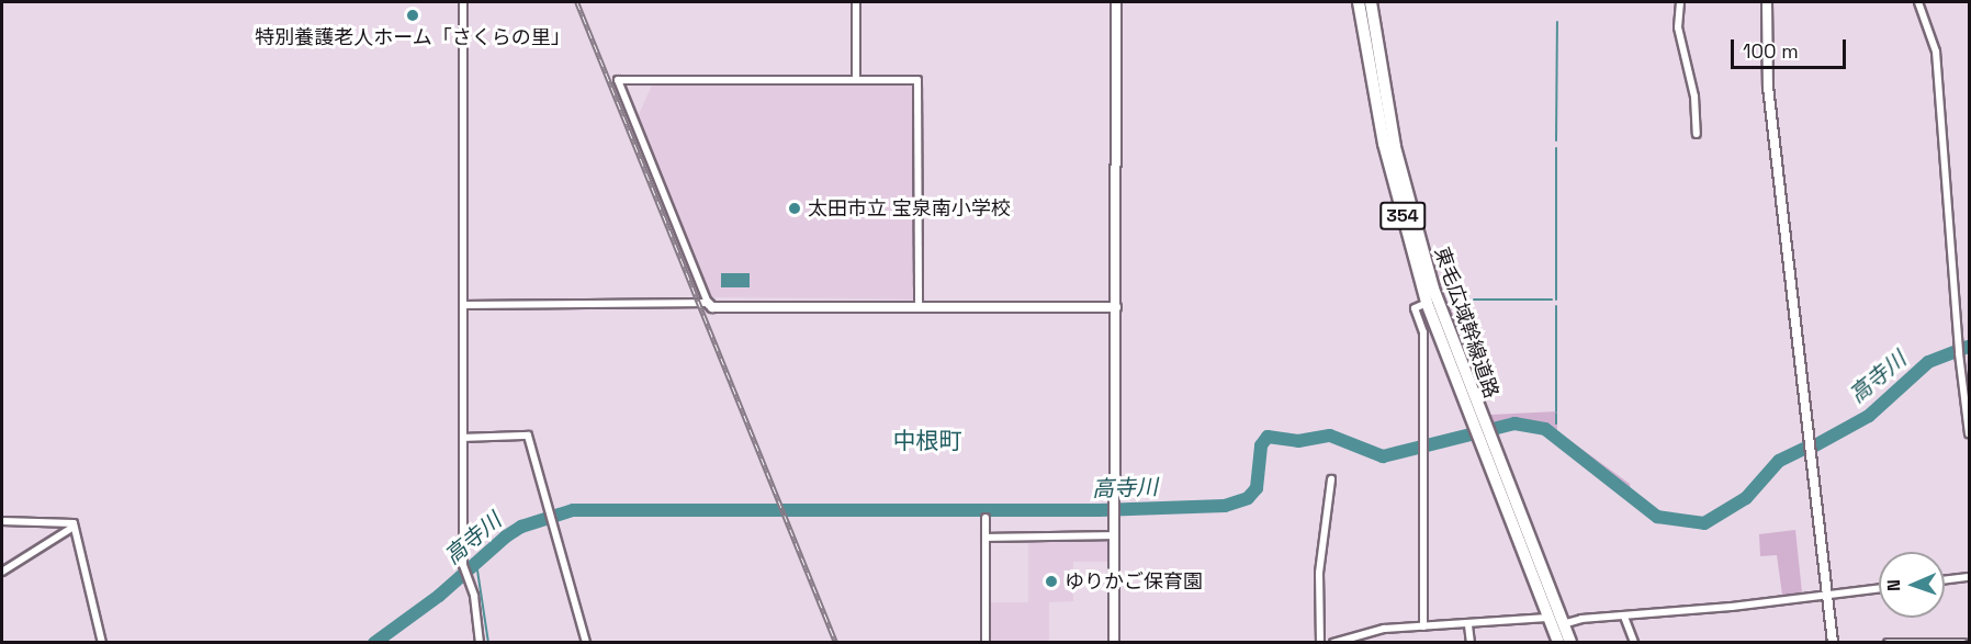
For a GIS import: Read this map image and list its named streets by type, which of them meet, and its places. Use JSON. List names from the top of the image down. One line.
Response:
{"streets":{"highway":["354","東毛広域幹線道路"]},"districts":["中根町"],"water":["高寺川"],"places":["特別養護老人ホーム「さくらの里」","太田市立 宝泉南小学校","ゆりかご保育園"],"scale_bar":"100 m","north":"left"}
